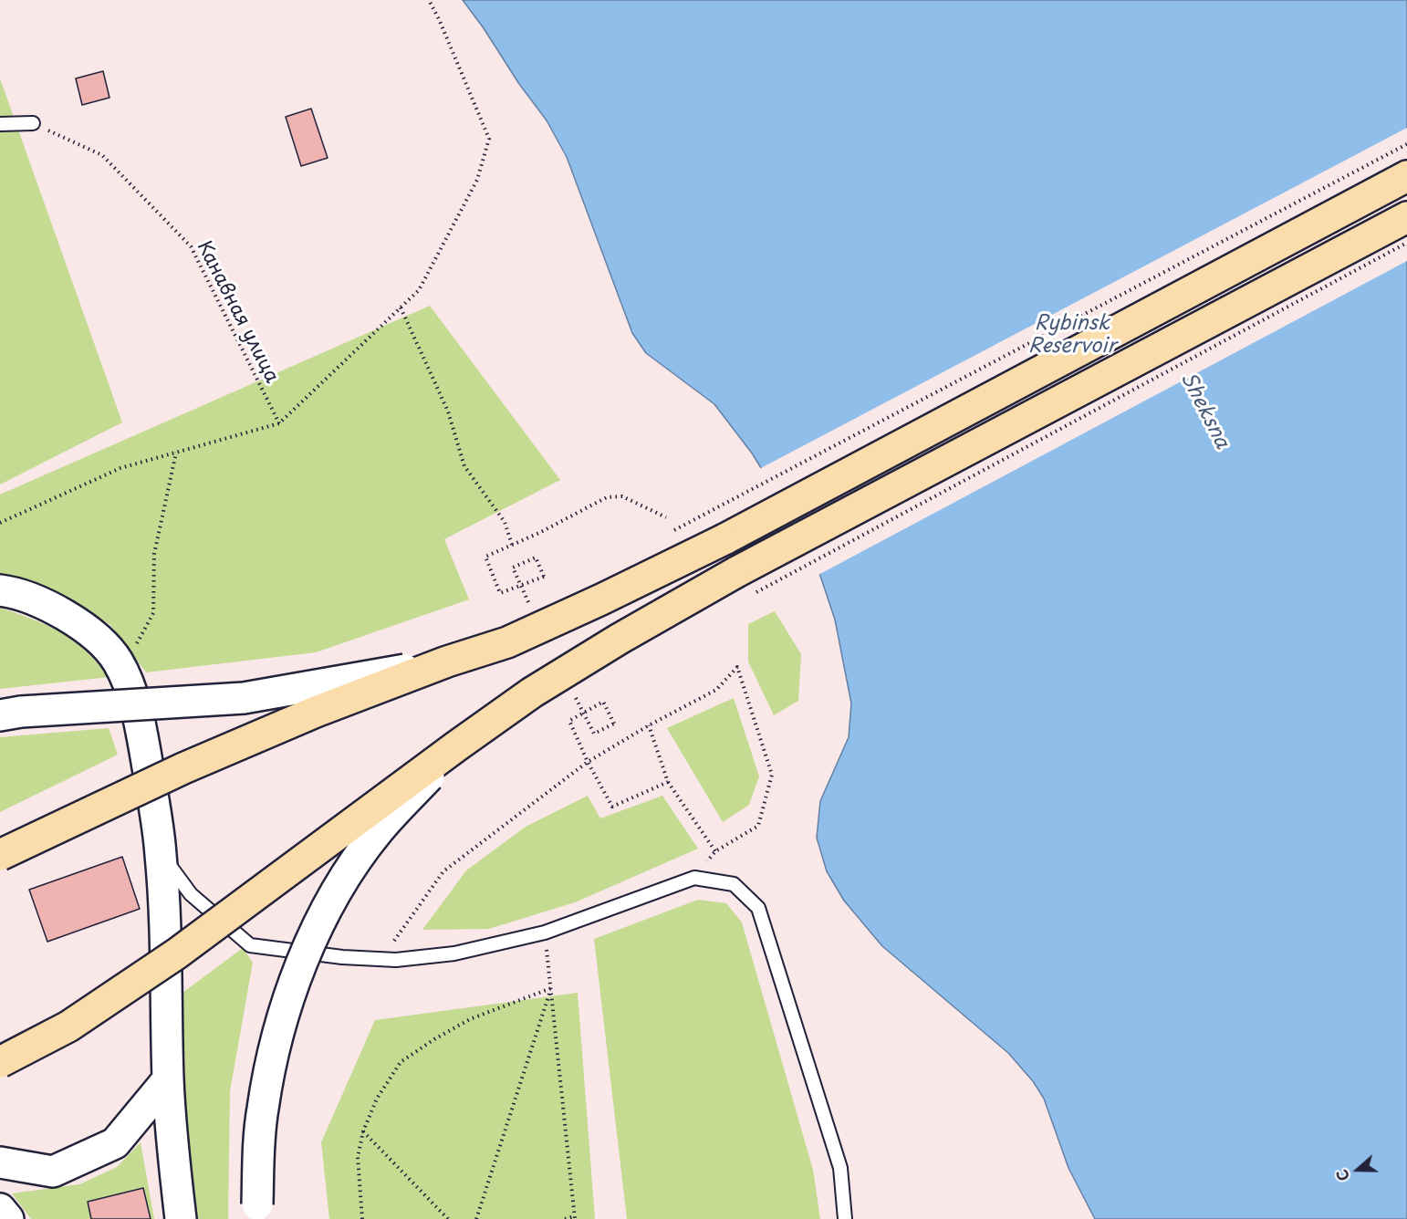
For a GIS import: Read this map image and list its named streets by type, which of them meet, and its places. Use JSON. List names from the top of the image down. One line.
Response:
{"streets":{"path":["Канавная улица"]},"water":["Rybinsk Reservoir","Sheksna"],"north":"left"}
